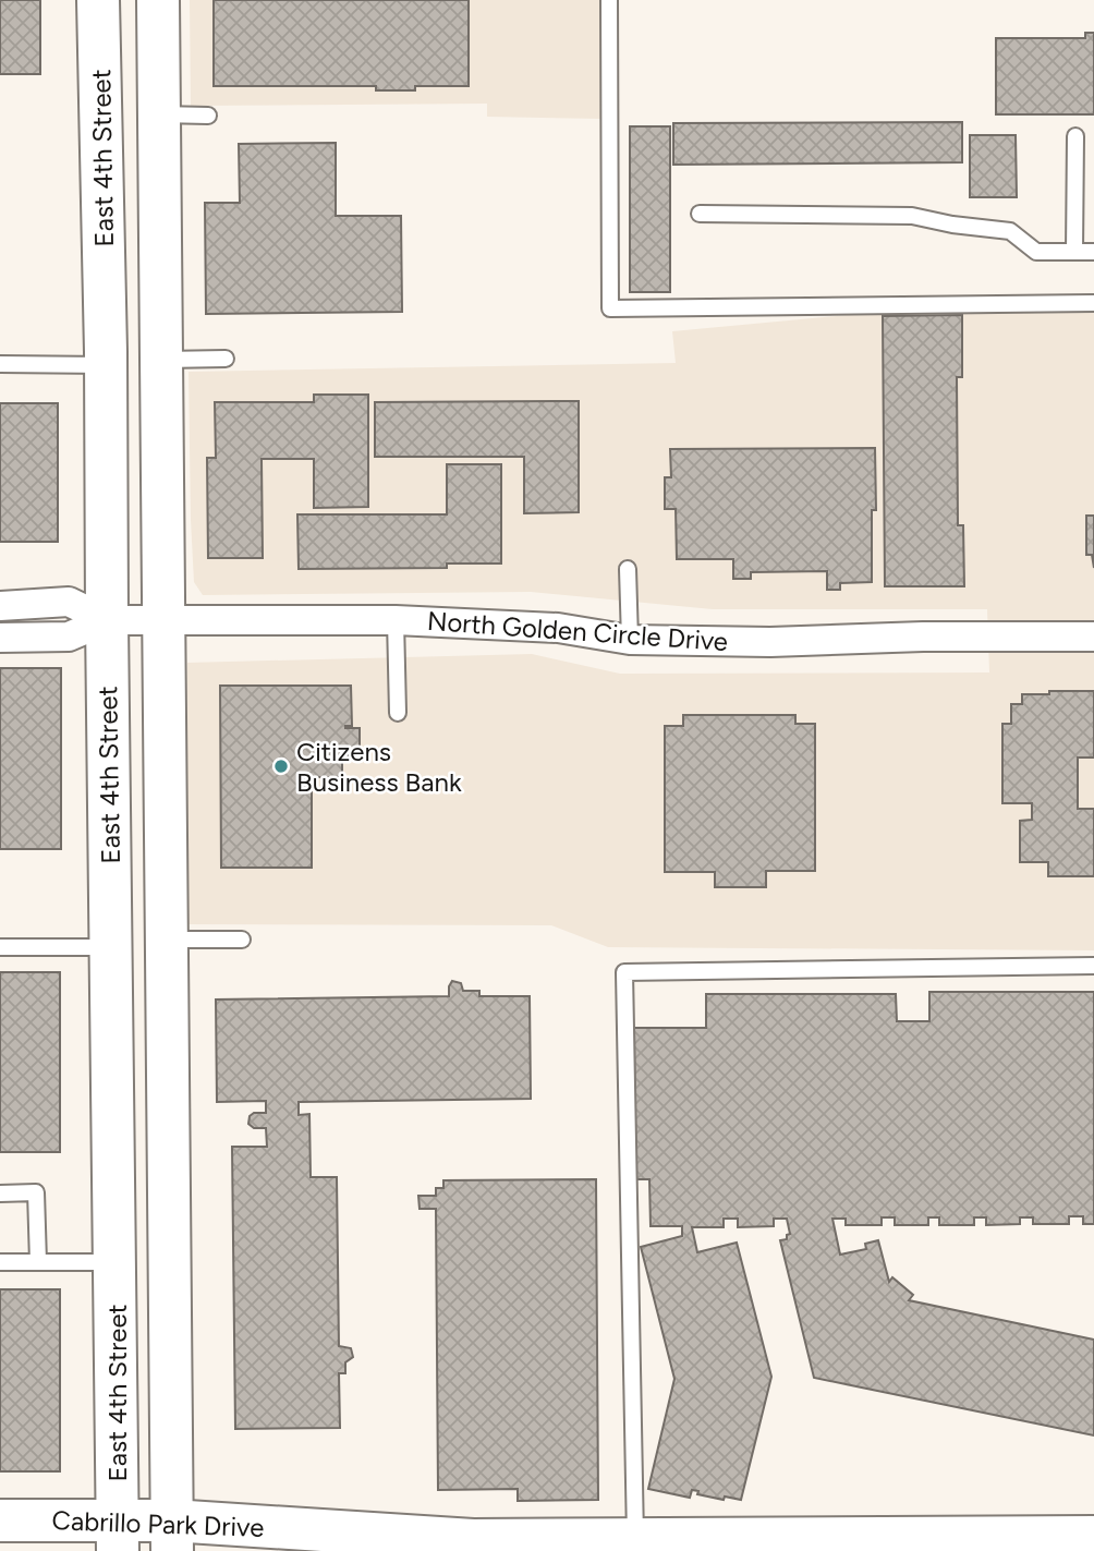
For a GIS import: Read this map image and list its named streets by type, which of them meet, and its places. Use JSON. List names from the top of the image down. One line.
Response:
{"streets":{"main road":["East 4th Street","Cabrillo Park Drive"],"street":["North Golden Circle Drive"]},"crossings":[["East 4th Street","North Golden Circle Drive"],["East 4th Street","Cabrillo Park Drive"]],"places":["Citizens Business Bank"]}
